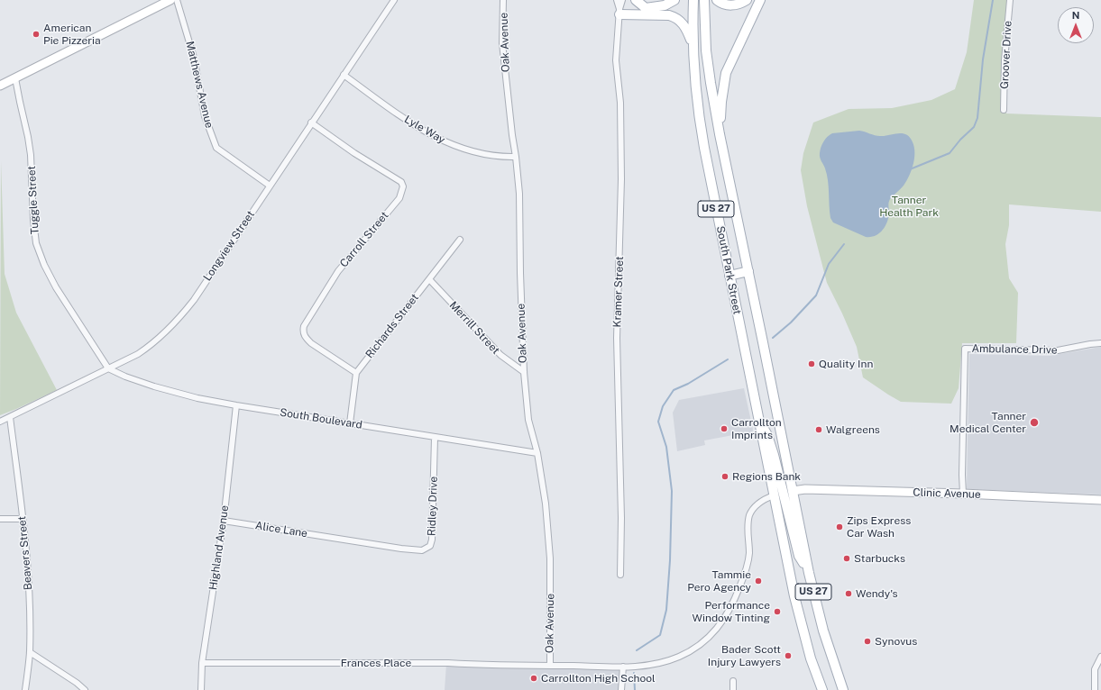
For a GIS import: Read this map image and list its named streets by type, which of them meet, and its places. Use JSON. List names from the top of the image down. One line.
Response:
{"streets":{"main road":["US 27","South Park Street"],"street":["Oak Avenue","Groover Drive","Matthews Avenue","Lyle Way","Tuggle Street","Carroll Street","Longview Street","Kramer Street","Richards Street","Merrill Street","Ambulance Drive","South Boulevard","Clinic Avenue","Ridley Drive","Alice Lane","Highland Avenue","Beavers Street","Frances Place"]},"crossings":[["Oak Avenue","Lyle Way"],["Oak Avenue","Merrill Street"],["Oak Avenue","South Boulevard"],["Oak Avenue","Frances Place"],["Matthews Avenue","Longview Street"],["Lyle Way","Longview Street"],["Tuggle Street","Longview Street"],["Tuggle Street","South Boulevard"],["US 27","South Park Street"],["US 27","Clinic Avenue"],["US 27","Frances Place"],["Carroll Street","Longview Street"],["Carroll Street","Richards Street"],["Longview Street","South Boulevard"],["Longview Street","Beavers Street"],["South Park Street","Clinic Avenue"],["South Park Street","Frances Place"],["Richards Street","Merrill Street"],["Ambulance Drive","Clinic Avenue"],["South Boulevard","Ridley Drive"],["South Boulevard","Highland Avenue"],["Ridley Drive","Alice Lane"],["Alice Lane","Highland Avenue"],["Highland Avenue","Frances Place"]],"parks":["Tanner Health Park"],"places":["American Pie Pizzeria","Quality Inn","Tanner Medical Center","Carrollton Imprints","Walgreens","Regions Bank","Zips Express Car Wash","Starbucks","Tammie Pero Agency","Wendy's","Performance Window Tinting","Synovus","Bader Scott Injury Lawyers","Carrollton High School"],"north":"top"}
